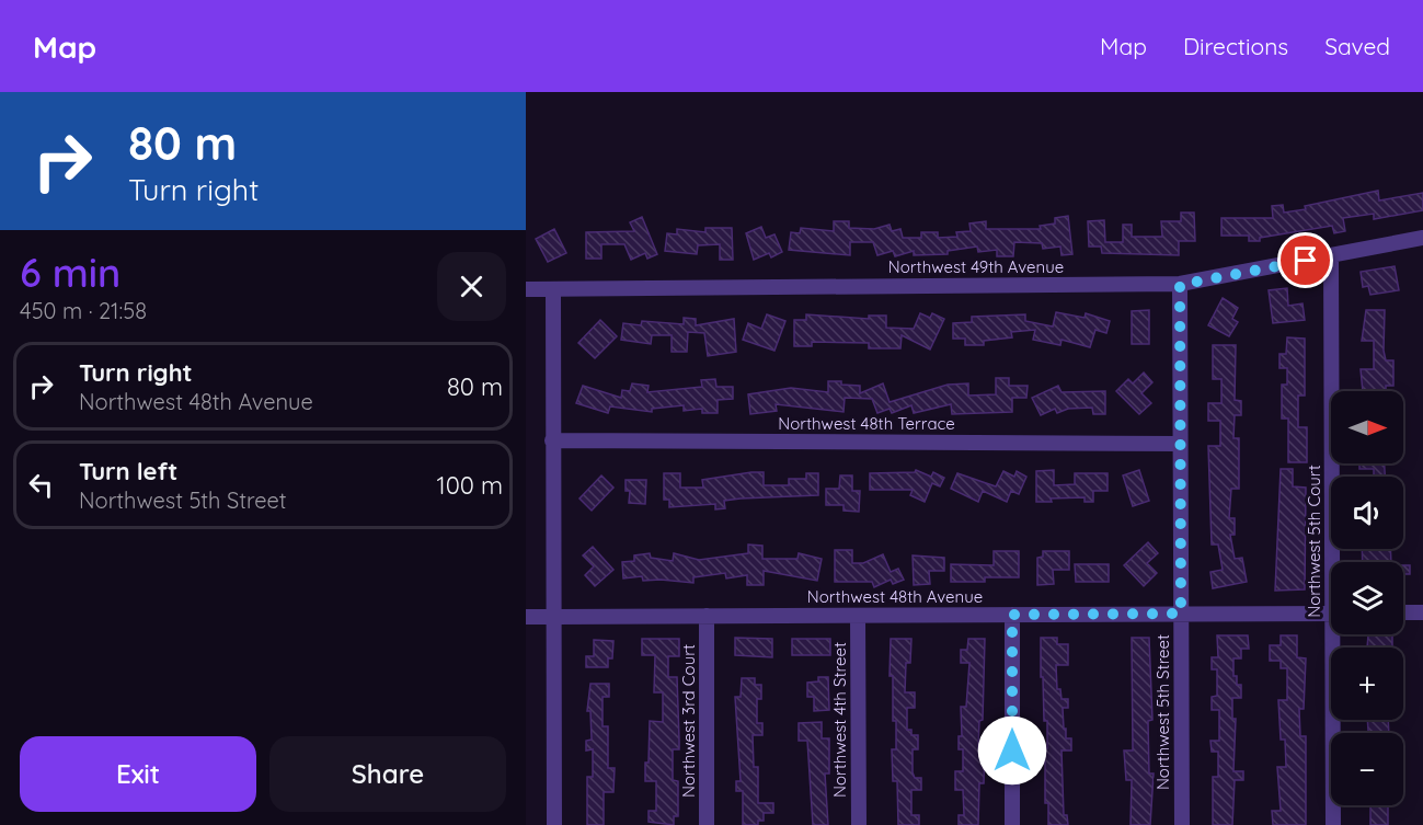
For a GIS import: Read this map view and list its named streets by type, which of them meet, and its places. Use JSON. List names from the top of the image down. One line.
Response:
{"streets":{"street":["Northwest 49th Avenue","Northwest 48th Terrace","Northwest 5th Court","Northwest 48th Avenue","Northwest 5th Street","Northwest 4th Street","Northwest 3rd Court"]},"crossings":[["Northwest 49th Avenue","Northwest 5th Court"],["Northwest 49th Avenue","Northwest 5th Street"],["Northwest 48th Terrace","Northwest 5th Street"],["Northwest 48th Avenue","Northwest 5th Street"],["Northwest 48th Avenue","Northwest 4th Street"],["Northwest 48th Avenue","Northwest 3rd Court"]],"north":"right","page":{"header":"Map","nav":["Map","Directions","Saved"],"turn":["80 m","Turn right"],"heading":["6 min","450 m · 21:58"],"list":[{"name":"Turn right","note":"Northwest 48th Avenue","value":"80 m"},{"name":"Turn left","note":"Northwest 5th Street","value":"100 m"}],"map_buttons":["+","−"],"buttons":["Exit","Share"]}}
